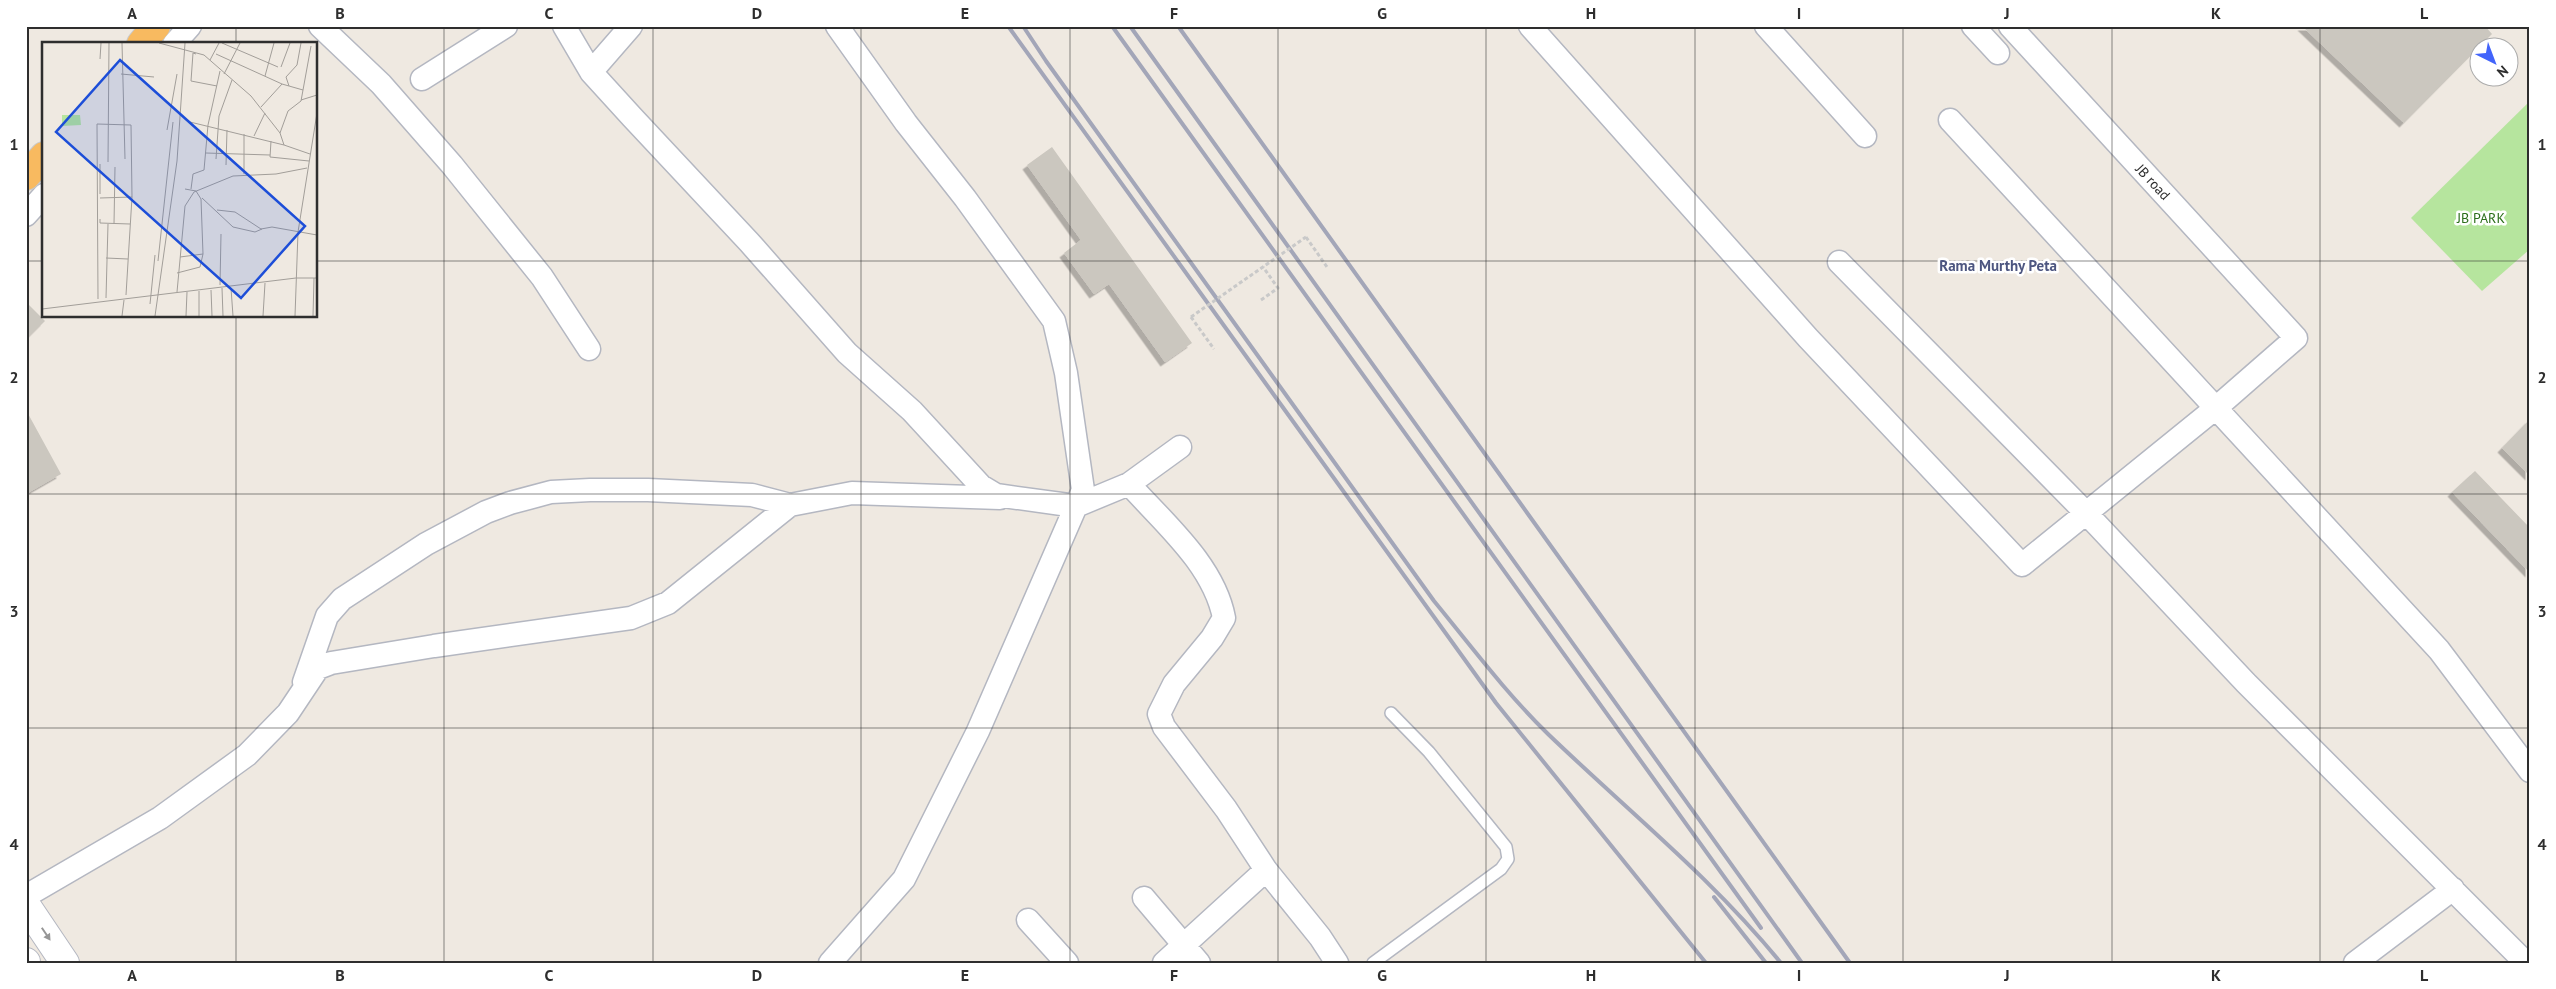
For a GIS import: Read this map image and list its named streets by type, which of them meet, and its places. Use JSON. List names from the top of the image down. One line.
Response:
{"streets":{"street":["JB road"]},"districts":["Rama Murthy Peta"],"parks":["JB PARK"],"north":"bottom right","grid":{"columns":["A","B","C","D","E","F","G","H","I","J","K","L"],"rows":["1","2","3","4"]}}
